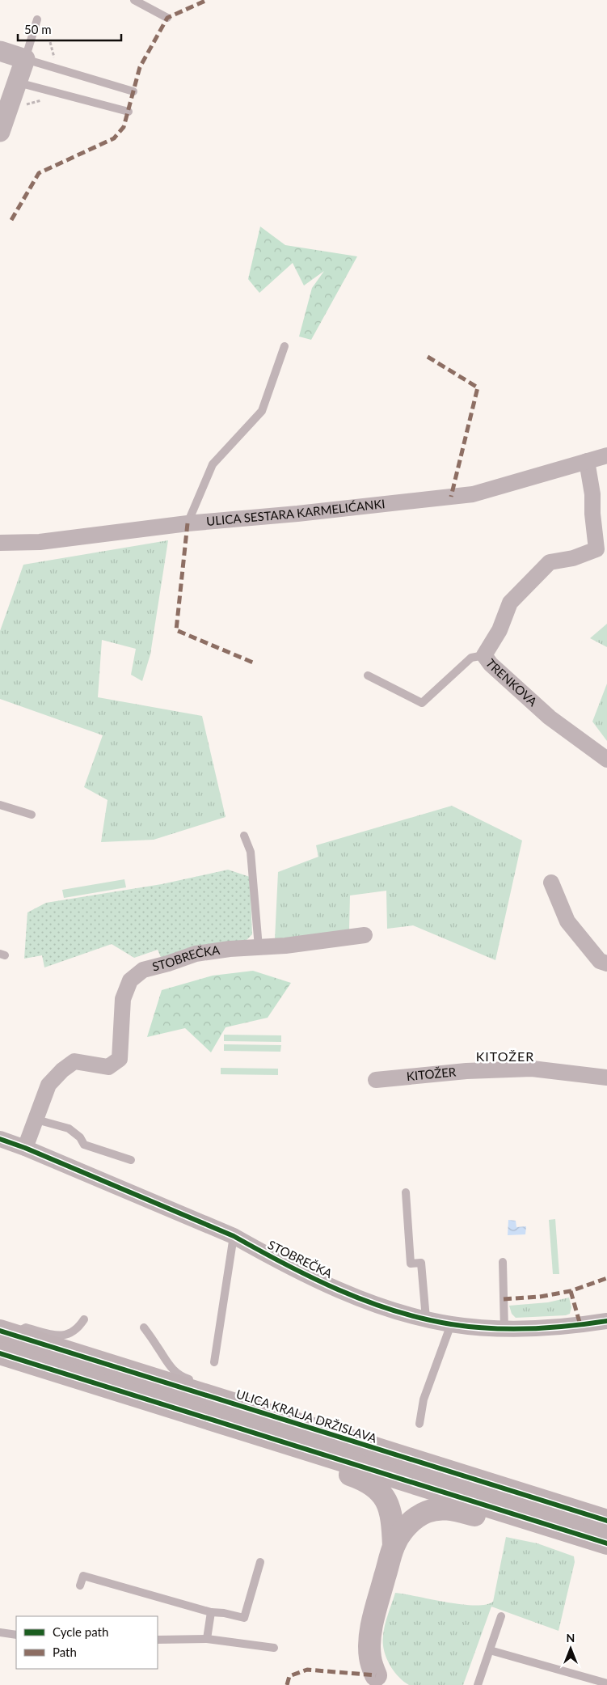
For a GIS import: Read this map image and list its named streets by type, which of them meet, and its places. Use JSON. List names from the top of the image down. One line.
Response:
{"streets":{"highway":["ULICA KRALJA DRŽISLAVA"],"street":["ULICA SESTARA KARMELIĆANKI","TRENKOVA","STOBREČKA","KITOŽER"]},"crossings":[["ULICA SESTARA KARMELIĆANKI","TRENKOVA"]],"districts":["KITOŽER"],"legend":["Cycle path","Path"],"scale_bar":"50 m","north":"top"}
